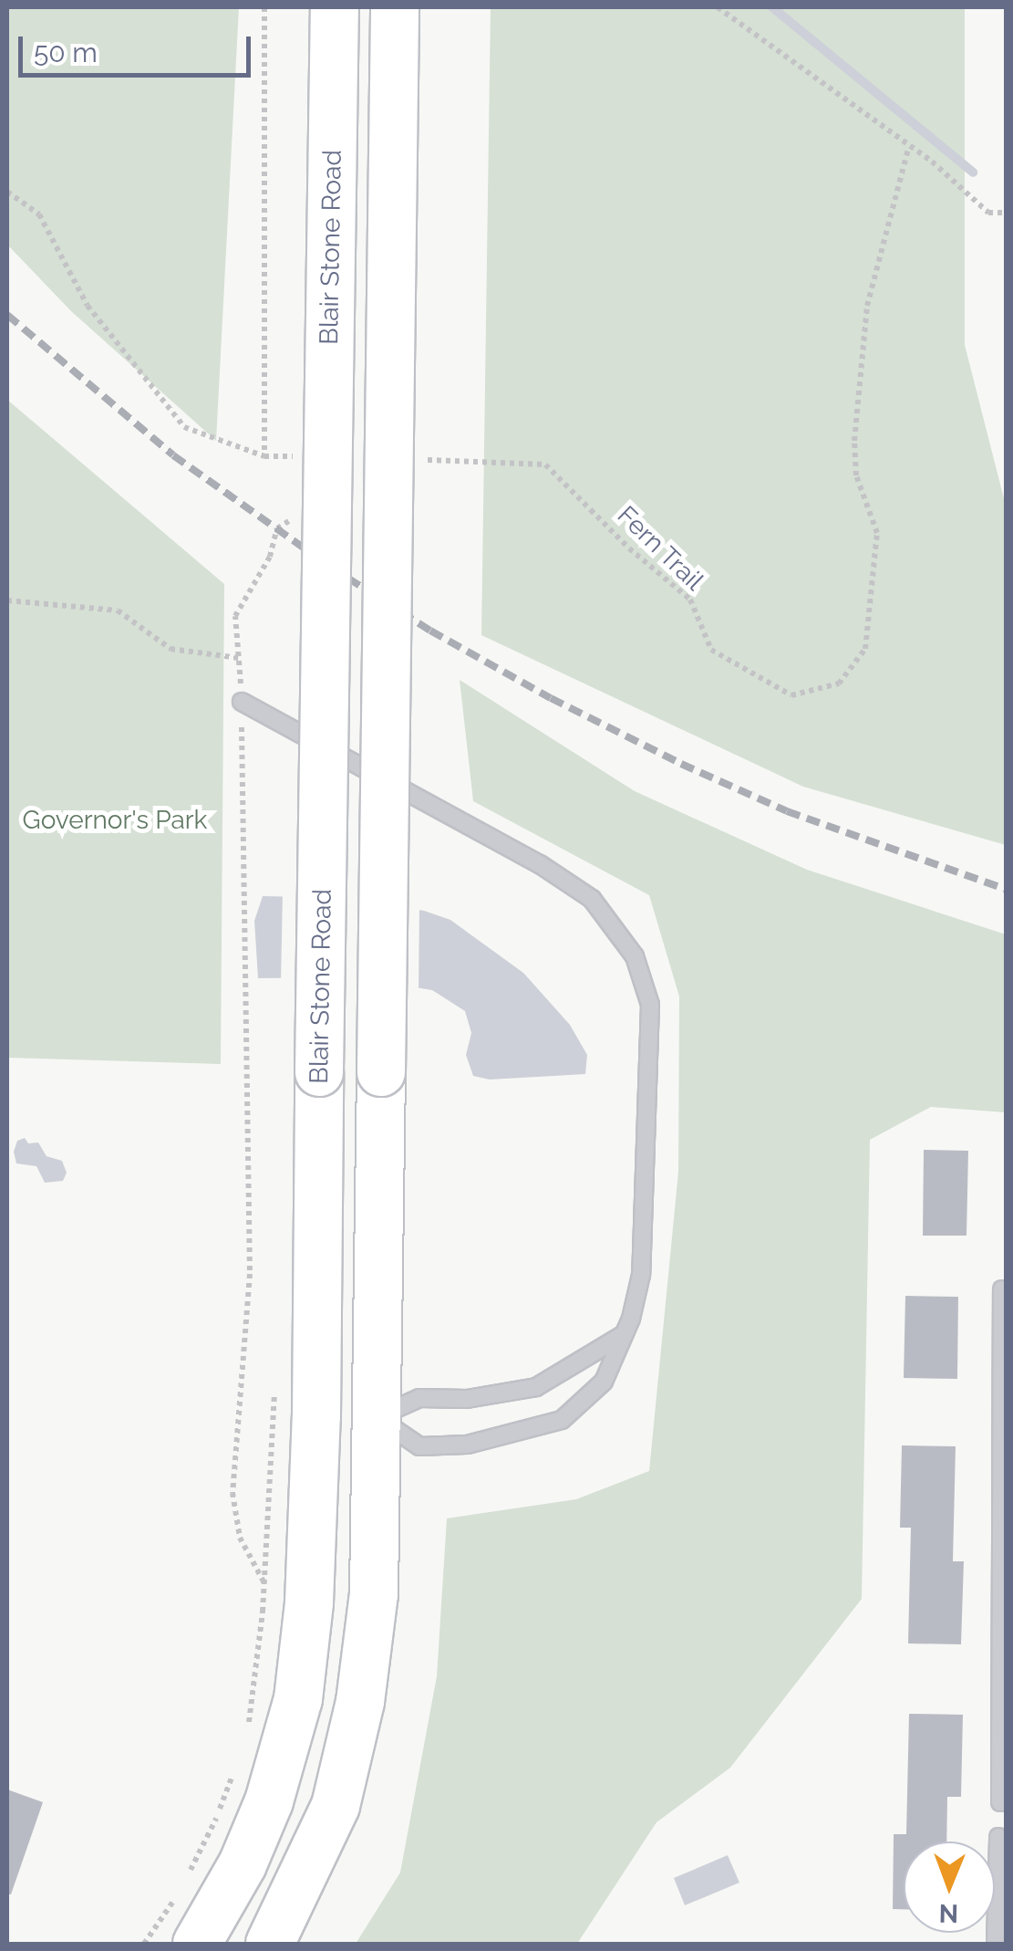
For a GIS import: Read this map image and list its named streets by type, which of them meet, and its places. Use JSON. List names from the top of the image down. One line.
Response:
{"streets":{"main road":["Blair Stone Road"],"path":["Fern Trail"]},"parks":["Governor's Park"],"scale_bar":"50 m","north":"bottom"}
